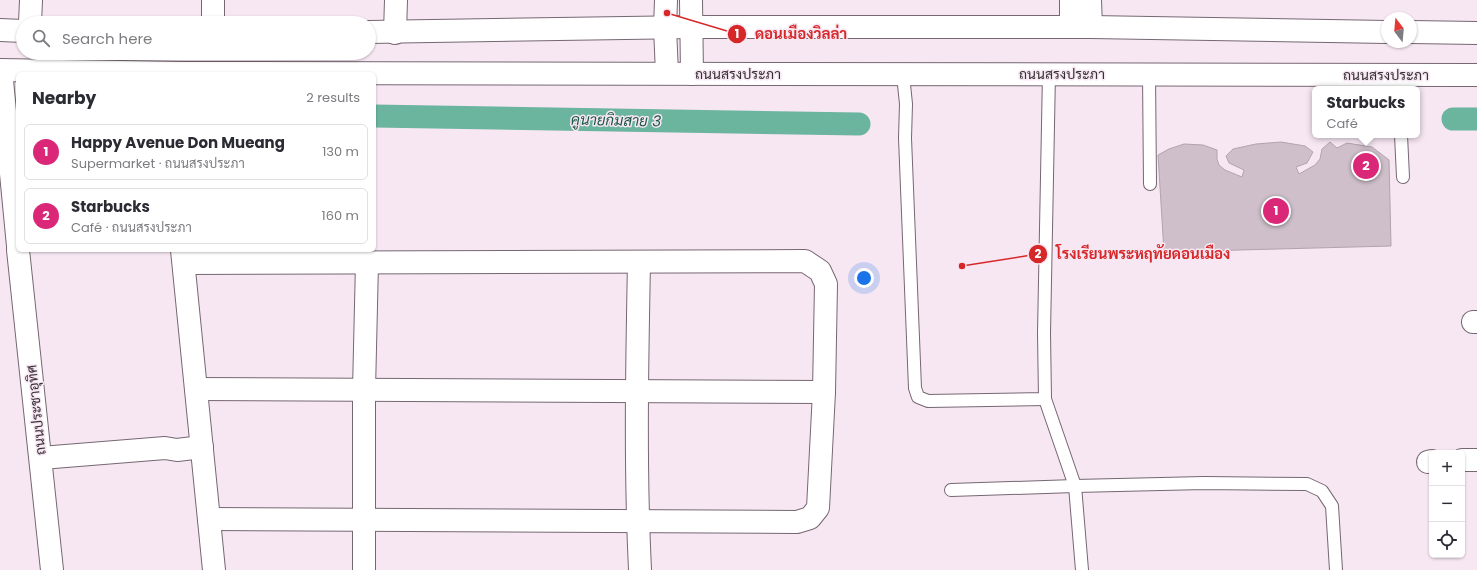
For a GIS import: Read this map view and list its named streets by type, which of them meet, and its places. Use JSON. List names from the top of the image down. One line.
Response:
{"streets":{"street":["ถนนสรงประภา","ถนนประชาอุทิศ"]},"water":["คูนายกิมสาย 3"],"places":["ดอนเมืองวิลล่า","โรงเรียนพระหฤทัยดอนเมือง"],"north":"top","page":{"search":"Search here","heading":["Nearby","2 results"],"popup":["Starbucks","Café"],"list":[{"mark":"1","name":"Happy Avenue Don Mueang","note":"Supermarket · ถนนสรงประภา","value":"130 m"},{"mark":"2","name":"Starbucks","note":"Café · ถนนสรงประภา","value":"160 m"}],"pins":["2","1"],"map_buttons":["+","−"]}}
